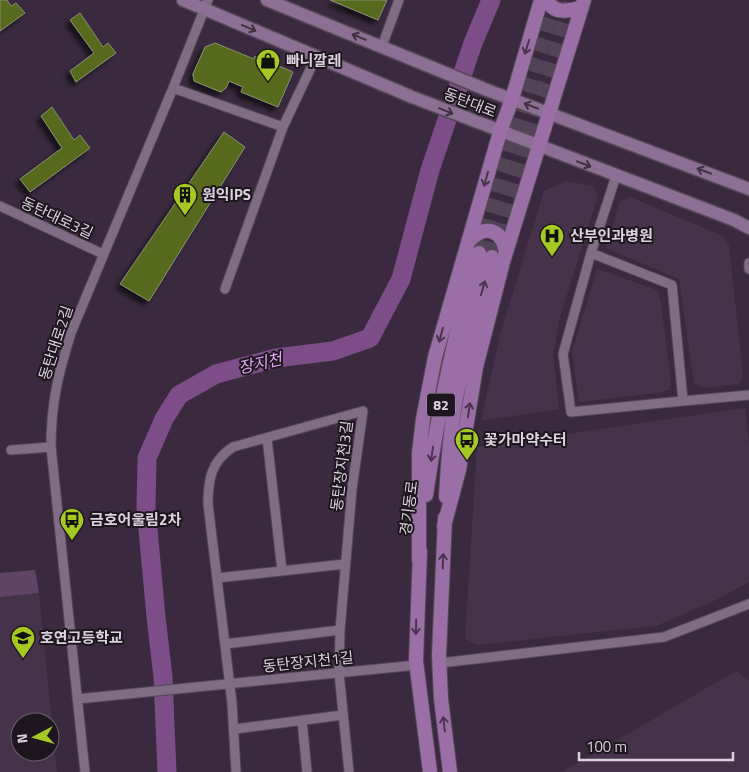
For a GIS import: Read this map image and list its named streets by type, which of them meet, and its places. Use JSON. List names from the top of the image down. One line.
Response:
{"streets":{"main road":["동탄대로","82","경기동로"],"street":["동탄대로3길","동탄대로2길","동탄장지천3길","동탄장지천1길"]},"crossings":[["동탄대로","동탄대로2길"],["동탄대로3길","동탄대로2길"],["동탄대로2길","동탄장지천1길"],["동탄장지천3길","동탄장지천1길"],["경기동로","동탄장지천1길"]],"water":["장지천"],"places":{"shop":["빠니깔레"],"building":["원익IPS"],"hospital":["산부인과병원"],"bus stop":["꽃가마약수터","금호어울림2차"],"school or university":["호연고등학교"]},"scale_bar":"100 m","north":"left"}
